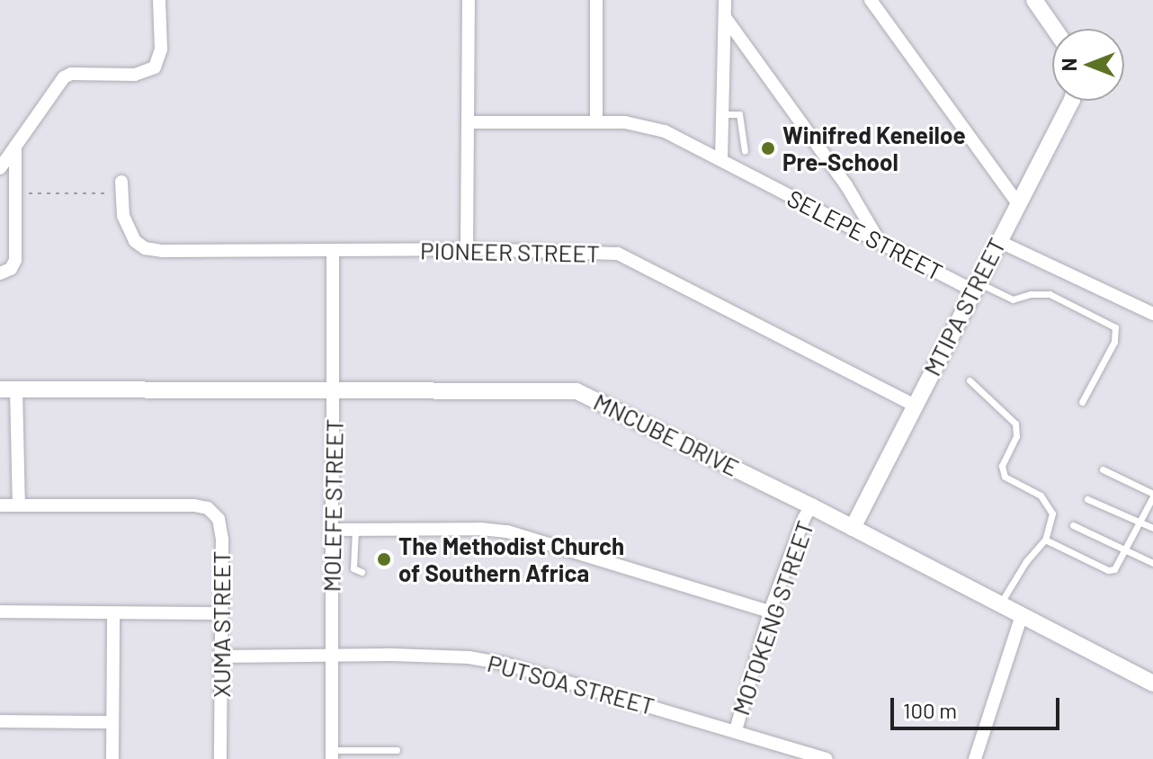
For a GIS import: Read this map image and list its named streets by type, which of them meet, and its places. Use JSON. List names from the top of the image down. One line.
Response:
{"streets":{"street":["SELEPE STREET","PIONEER STREET","MTIPA STREET","MNCUBE DRIVE","MOLEFE STREET","MOTOKENG STREET","XUMA STREET","PUTSOA STREET"]},"crossings":[["SELEPE STREET","MTIPA STREET"],["PIONEER STREET","MTIPA STREET"],["PIONEER STREET","MOLEFE STREET"],["MTIPA STREET","MNCUBE DRIVE"],["MNCUBE DRIVE","MOLEFE STREET"],["MNCUBE DRIVE","MOTOKENG STREET"],["MOLEFE STREET","PUTSOA STREET"],["MOTOKENG STREET","PUTSOA STREET"],["XUMA STREET","PUTSOA STREET"]],"places":["Winifred Keneiloe Pre-School","The Methodist Church of Southern Africa"],"scale_bar":"100 m","north":"left"}
